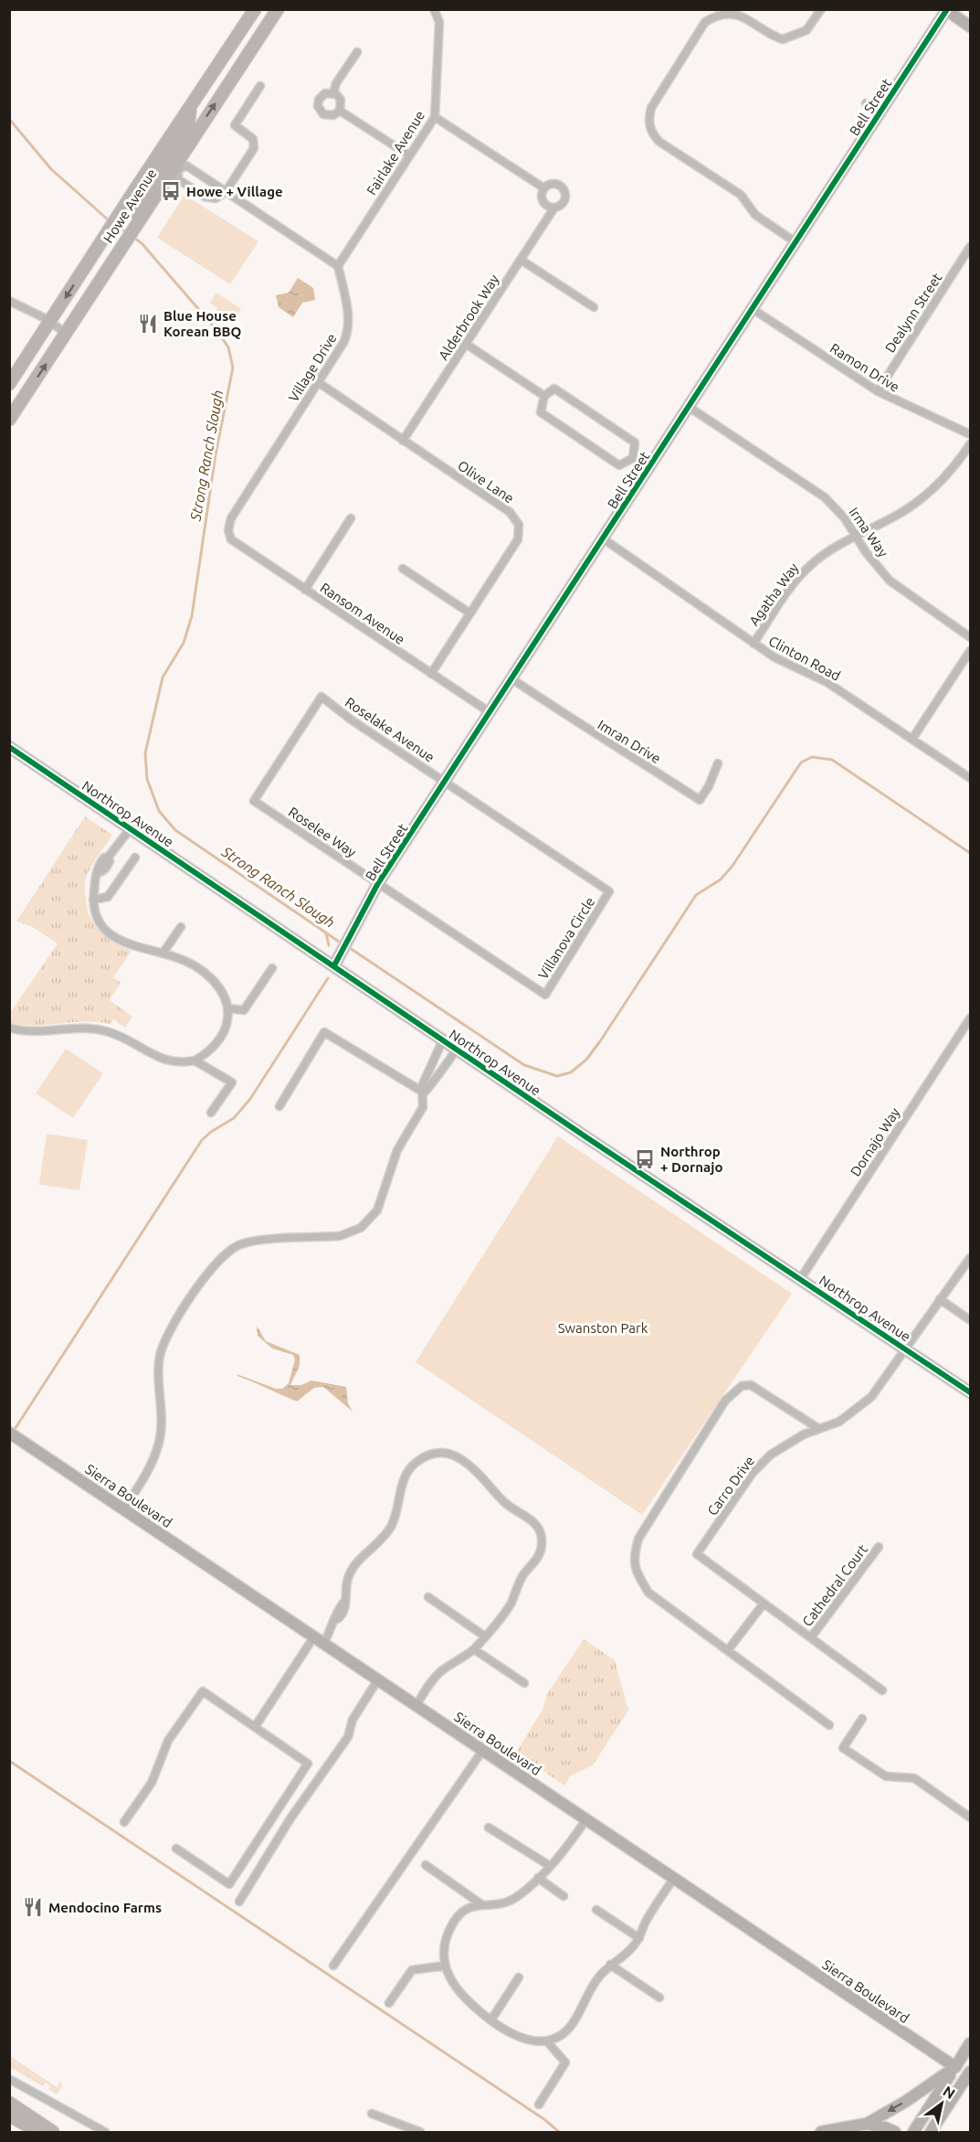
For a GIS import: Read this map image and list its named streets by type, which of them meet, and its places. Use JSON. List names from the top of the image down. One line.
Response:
{"streets":{"main road":["Howe Avenue"],"street":["Bell Street","Fairlake Avenue","Dealynn Street","Alderbrook Way","Village Drive","Ramon Drive","Olive Lane","Irma Way","Agatha Way","Ransom Avenue","Clinton Road","Roselake Avenue","Imran Drive","Northrop Avenue","Roselee Way","Villanova Circle","Dornajo Way","Carro Drive","Sierra Boulevard","Cathedral Court"]},"crossings":[["Bell Street","Ramon Drive"],["Bell Street","Irma Way"],["Bell Street","Ransom Avenue"],["Bell Street","Clinton Road"],["Bell Street","Roselake Avenue"],["Bell Street","Imran Drive"],["Bell Street","Northrop Avenue"],["Bell Street","Roselee Way"],["Bell Street","Villanova Circle"],["Fairlake Avenue","Alderbrook Way"],["Fairlake Avenue","Village Drive"],["Dealynn Street","Ramon Drive"],["Alderbrook Way","Olive Lane"],["Village Drive","Olive Lane"],["Village Drive","Ransom Avenue"],["Olive Lane","Ransom Avenue"],["Irma Way","Agatha Way"],["Agatha Way","Clinton Road"],["Roselake Avenue","Roselee Way"],["Roselake Avenue","Villanova Circle"],["Northrop Avenue","Dornajo Way"],["Northrop Avenue","Carro Drive"],["Roselee Way","Villanova Circle"],["Carro Drive","Cathedral Court"]],"water":["Strong Ranch Slough"],"parks":["Swanston Park"],"places":{"bus stop":["Howe + Village","Northrop + Dornajo"],"restaurant":["Blue House Korean BBQ","Mendocino Farms"]},"north":"top right"}
